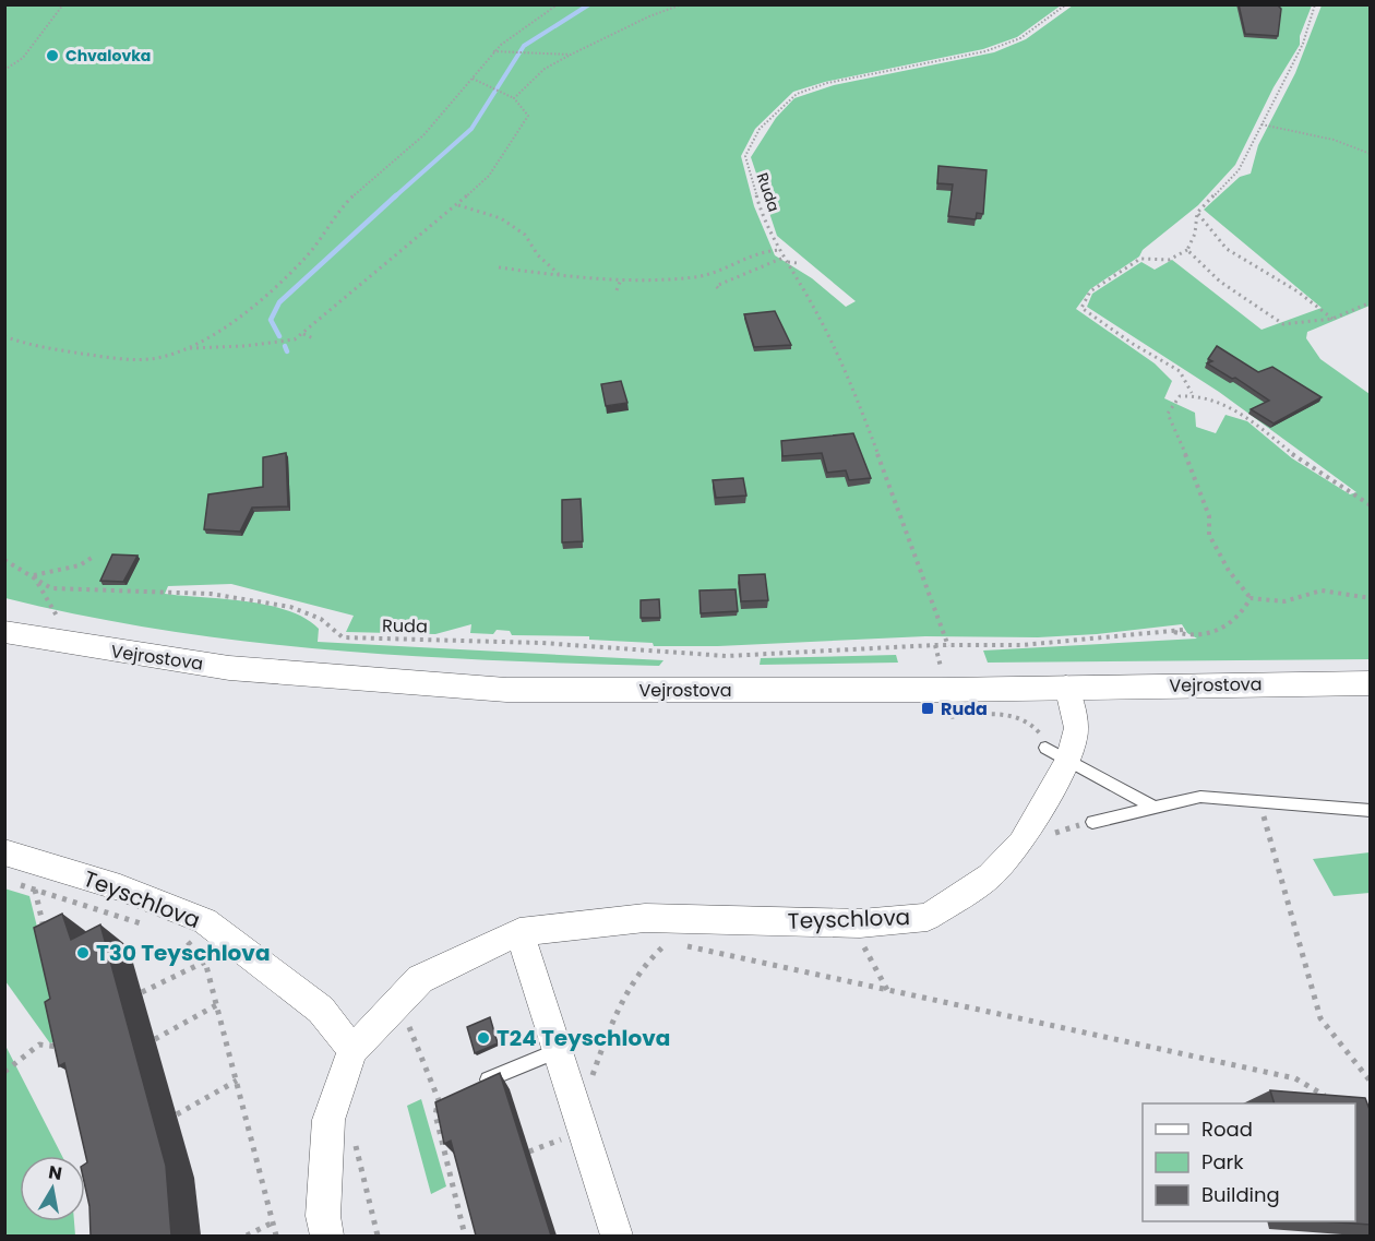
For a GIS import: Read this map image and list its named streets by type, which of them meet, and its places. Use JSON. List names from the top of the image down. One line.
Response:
{"streets":{"street":["Vejrostova","Teyschlova"],"path":["Ruda"]},"crossings":[["Vejrostova","Teyschlova"]],"places":{"other":["Chvalovka","T30 Teyschlova","T24 Teyschlova"],"transit":["Ruda"]},"legend":["Road","Park","Building"],"north":"top"}
